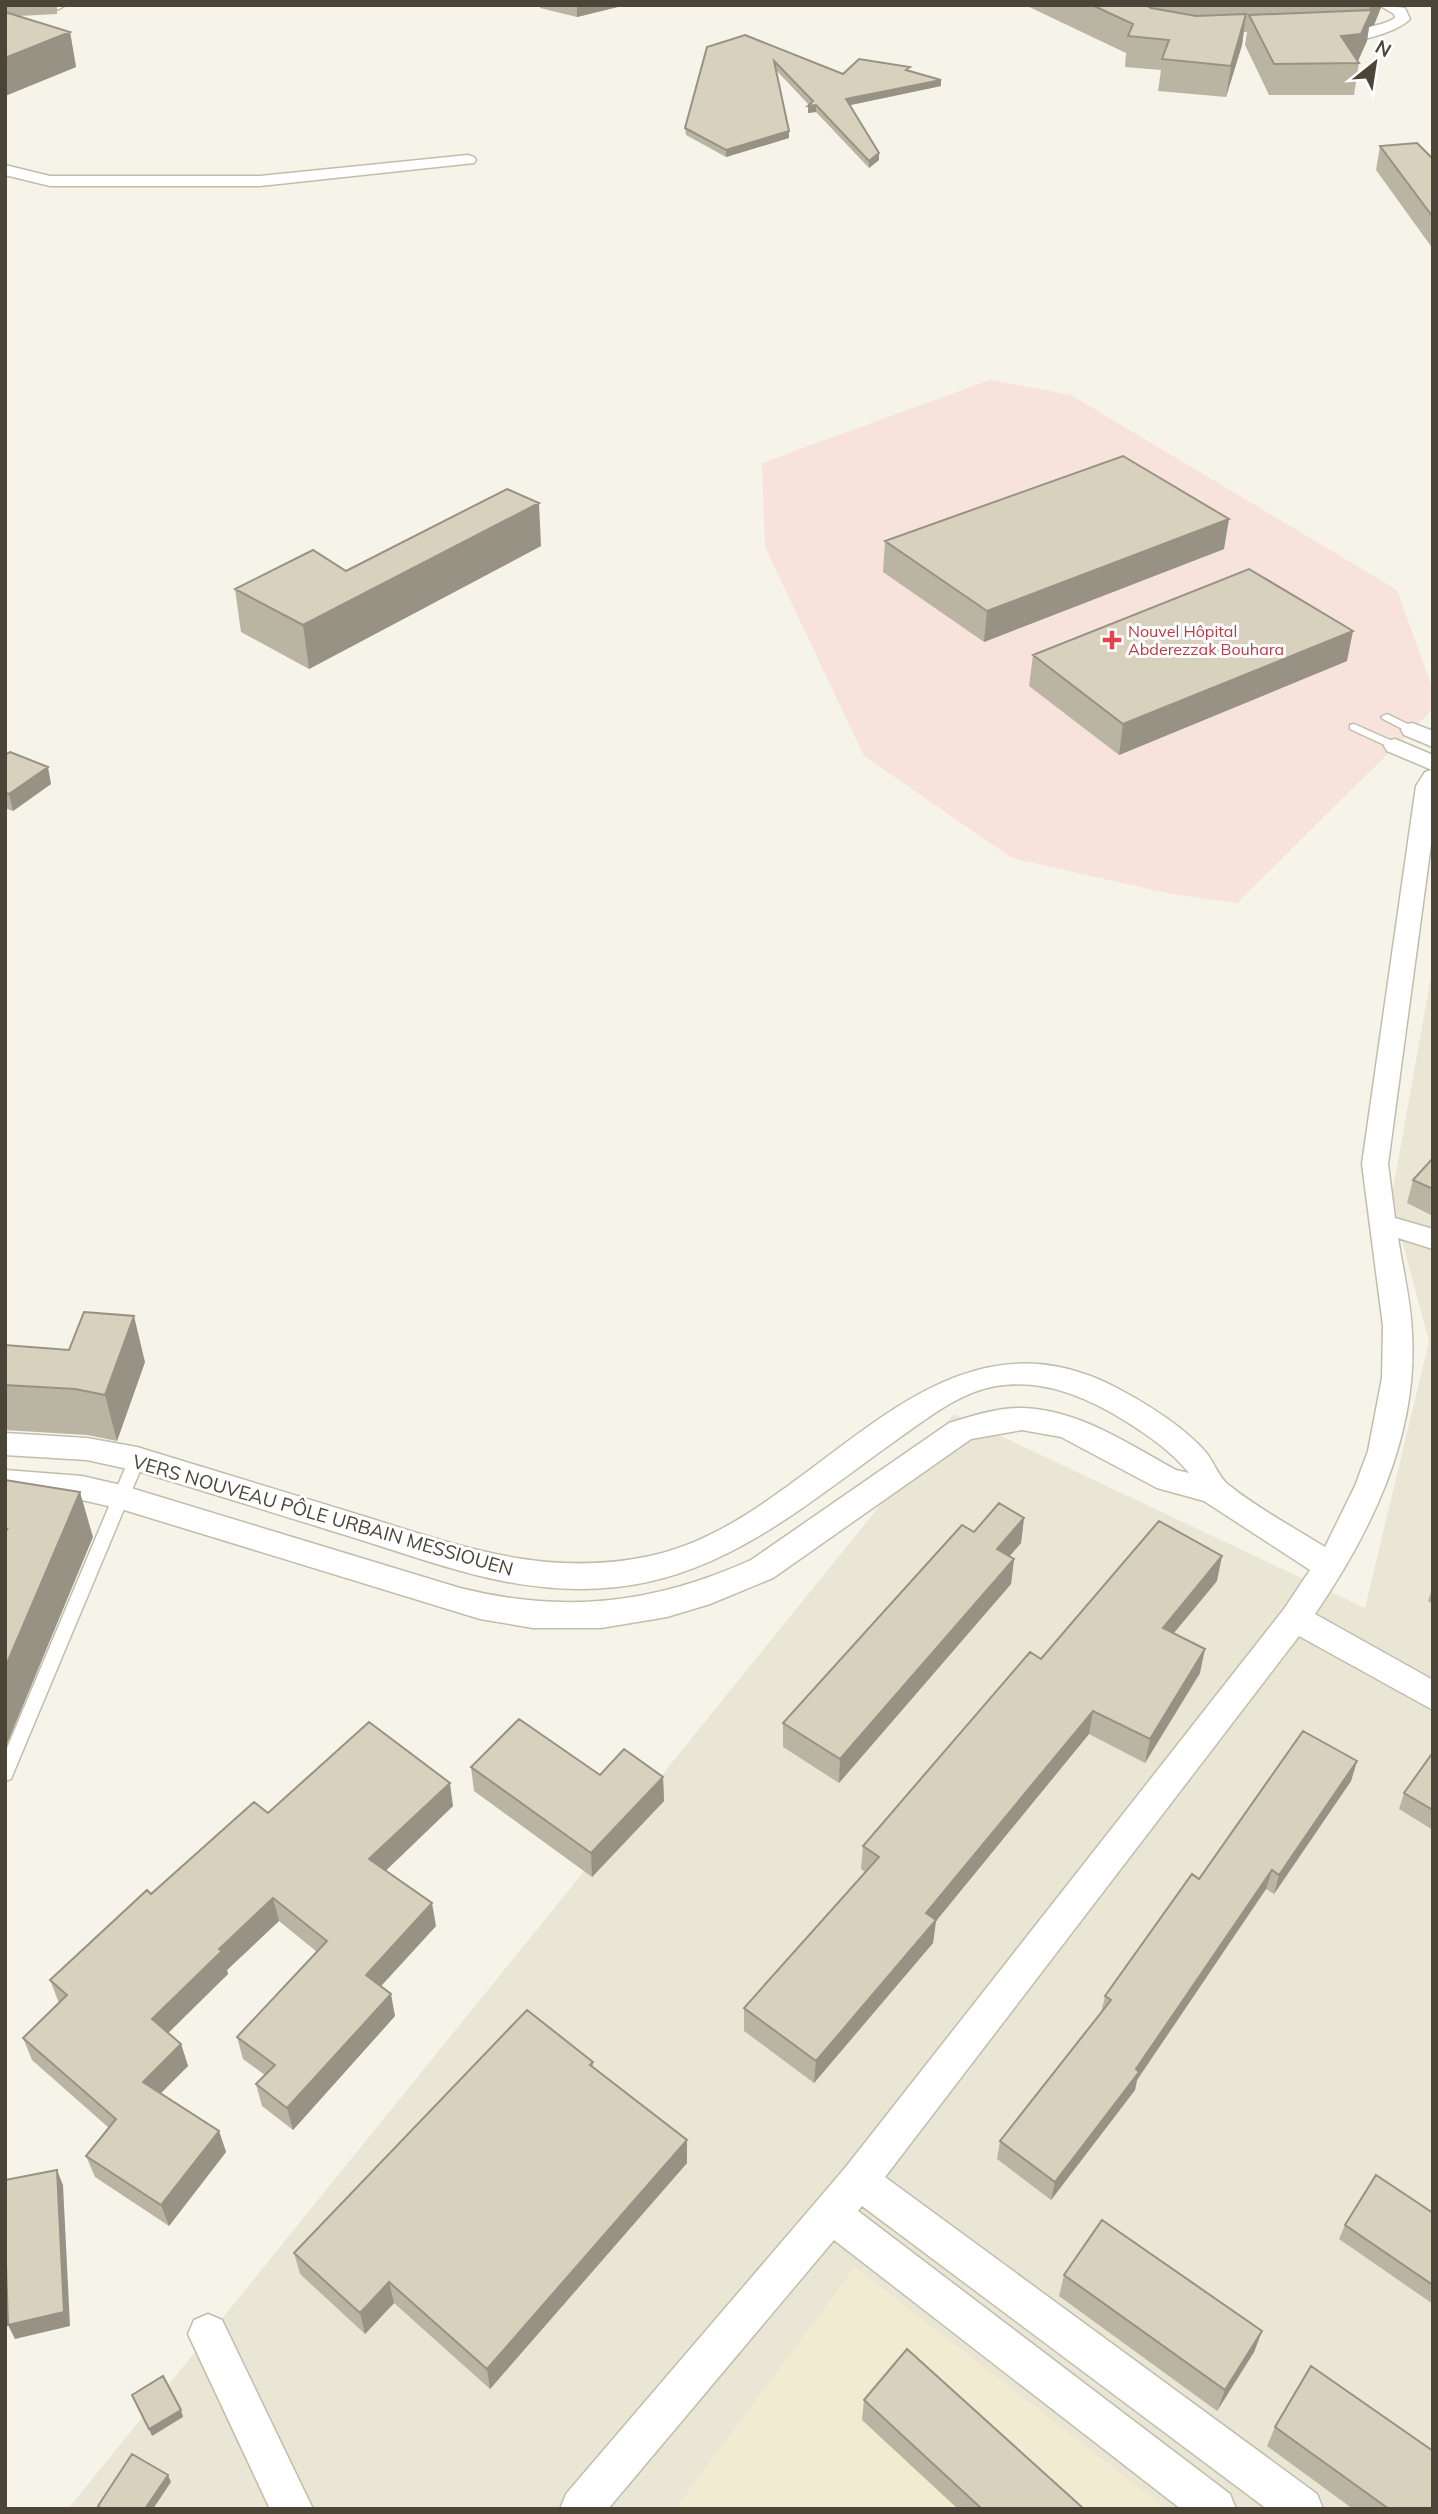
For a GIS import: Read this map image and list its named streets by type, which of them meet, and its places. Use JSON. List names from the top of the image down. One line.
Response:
{"streets":{"street":["VERS NOUVEAU PÔLE URBAIN MESSIOUEN"]},"places":{"health":["Nouvel Hôpital Abderezzak Bouhara"]},"north":"top right"}
